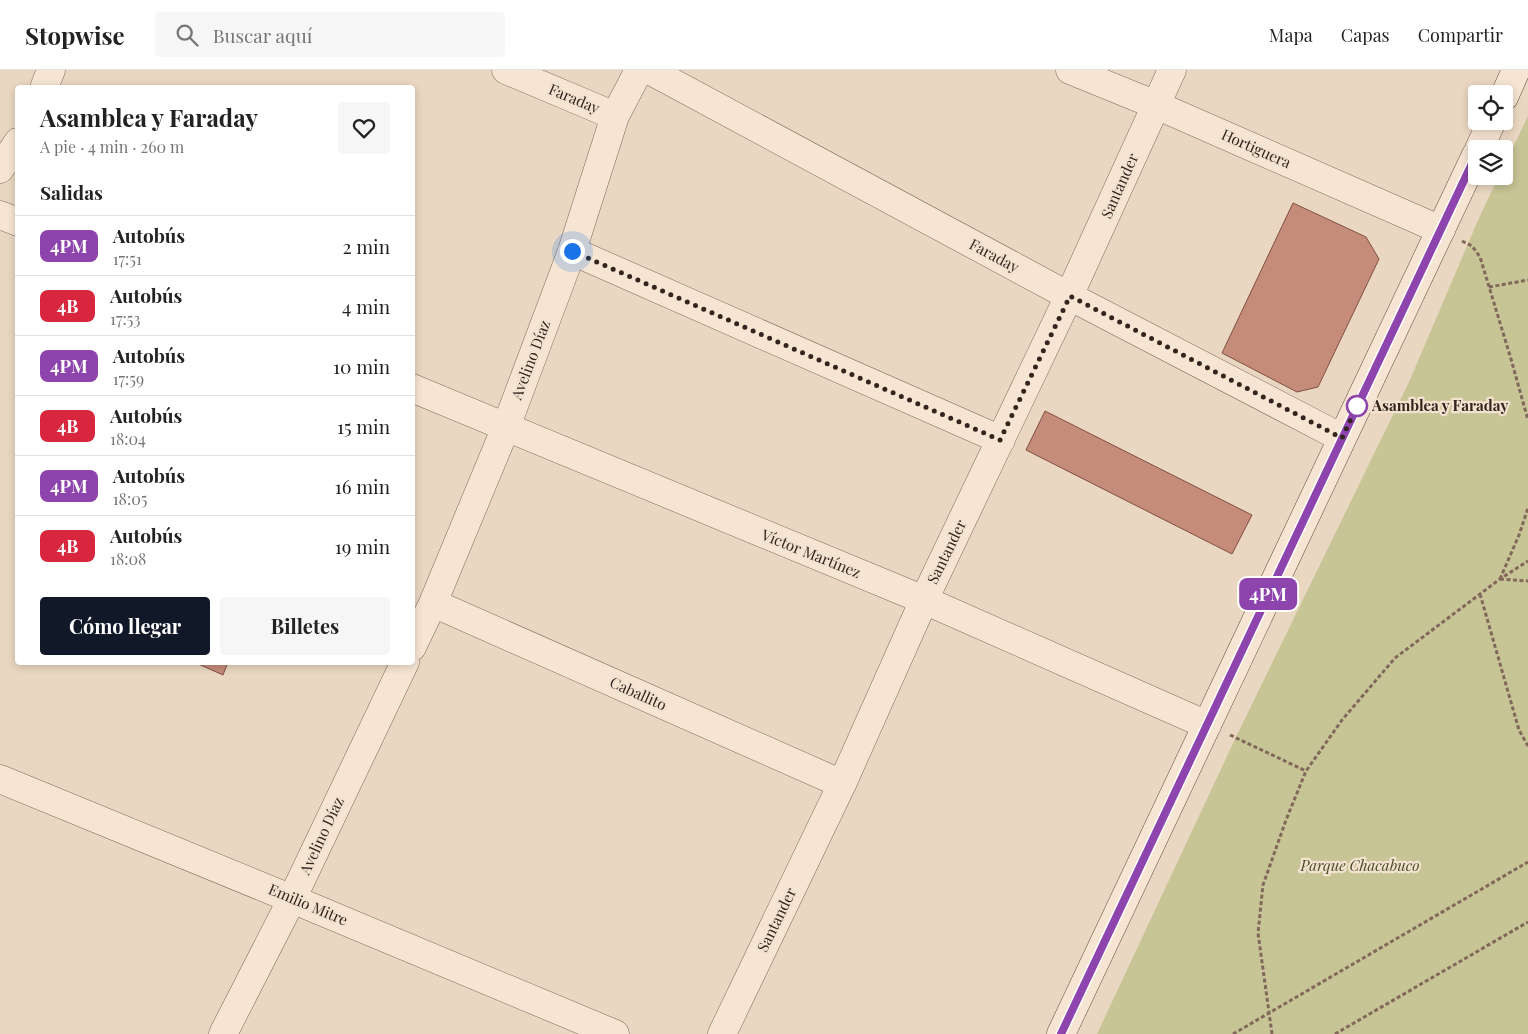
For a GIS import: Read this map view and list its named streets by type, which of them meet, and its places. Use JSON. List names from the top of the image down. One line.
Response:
{"streets":{"street":["Faraday","Hortiguera","Santander","Avelino Díaz","Víctor Martínez","Caballito","Emilio Mitre"]},"crossings":[["Faraday","Santander"],["Faraday","Avelino Díaz"],["Hortiguera","Santander"],["Santander","Víctor Martínez"],["Santander","Caballito"],["Avelino Díaz","Víctor Martínez"],["Avelino Díaz","Caballito"],["Avelino Díaz","Emilio Mitre"]],"parks":["Parque Chacabuco"],"places":["Asamblea y Faraday"],"lines":["bus line 4PM"],"page":{"header":"Stopwise","search":"Buscar aquí","nav":["Mapa","Capas","Compartir"],"on_map":"4PM","heading":[["Asamblea y Faraday","A pie · 4 min · 260 m"],"Salidas"],"list":[{"mark":"4PM","name":"Autobús","note":"17:51","value":"2 min"},{"mark":"4B","name":"Autobús","note":"17:53","value":"4 min"},{"mark":"4PM","name":"Autobús","note":"17:59","value":"10 min"},{"mark":"4B","name":"Autobús","note":"18:04","value":"15 min"},{"mark":"4PM","name":"Autobús","note":"18:05","value":"16 min"},{"mark":"4B","name":"Autobús","note":"18:08","value":"19 min"}],"buttons":["Cómo llegar","Billetes"]}}
